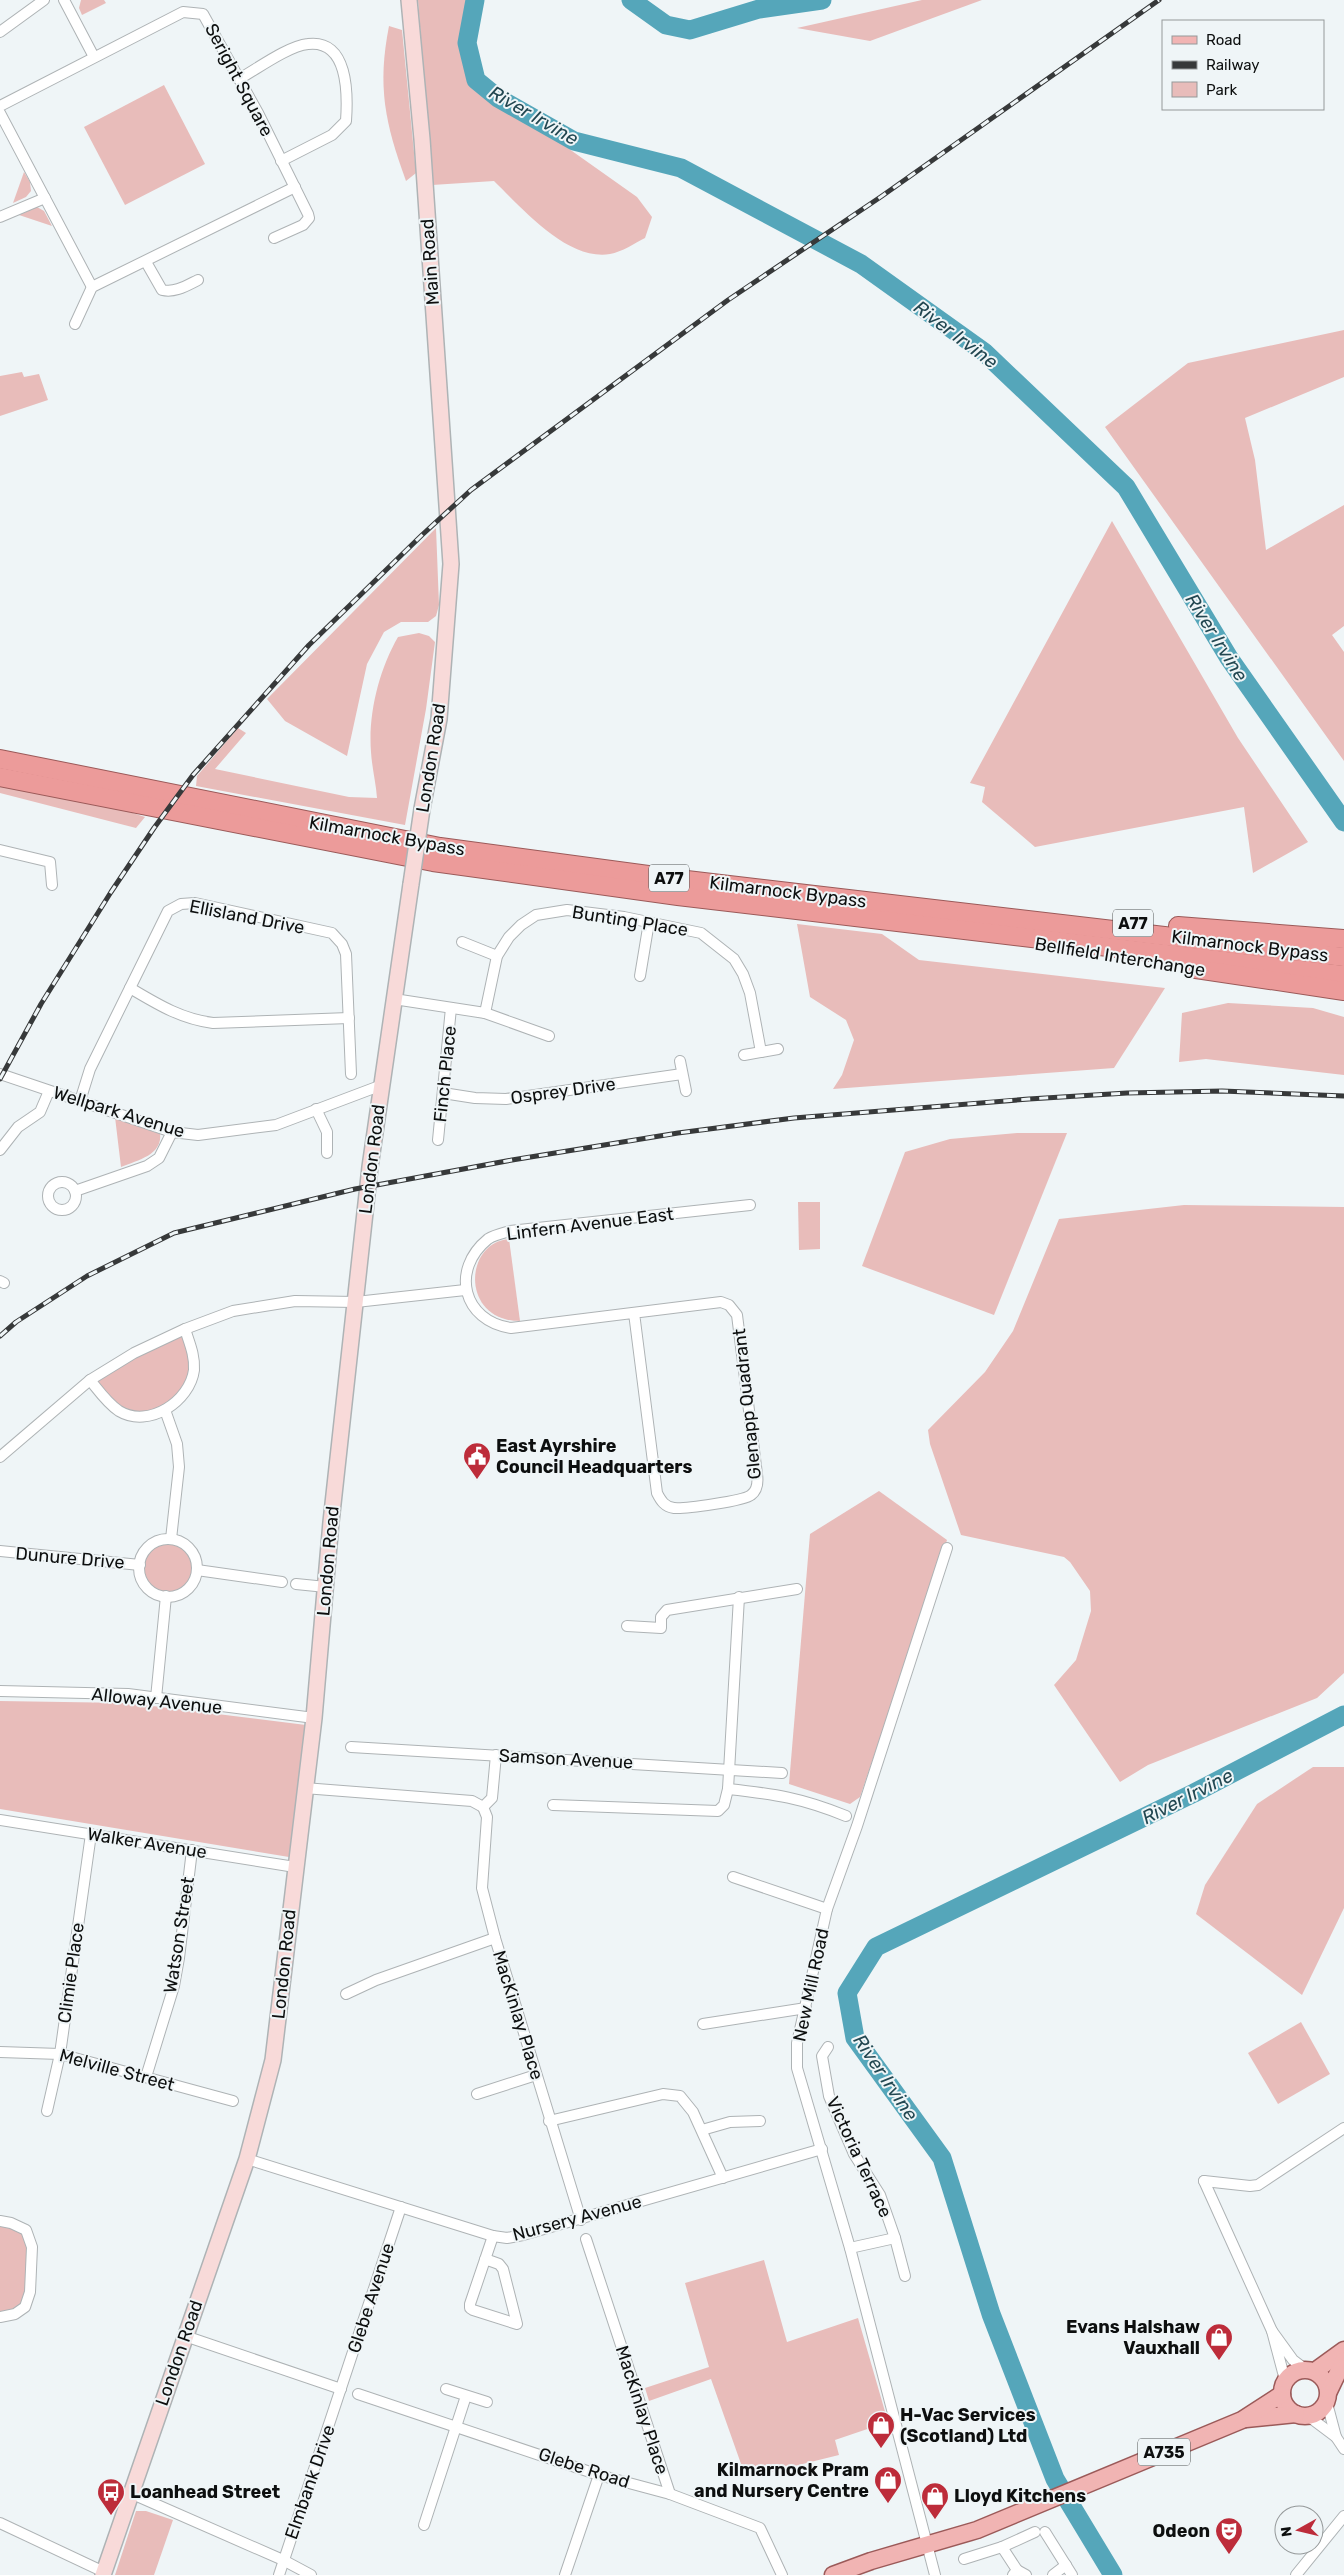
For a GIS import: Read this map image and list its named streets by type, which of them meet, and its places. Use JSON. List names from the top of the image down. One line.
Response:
{"streets":{"highway":["Kilmarnock Bypass","A77","Bellfield Interchange"],"main road":["Main Road","London Road","A735"],"street":["Seright Square","Ellisland Drive","Bunting Place","Finch Place","Osprey Drive","Wellpark Avenue","Linfern Avenue East","Glenapp Quadrant","Dunure Drive","Alloway Avenue","Samson Avenue","Walker Avenue","Watson Street","Climie Place","New Mill Road","MacKinlay Place","Melville Street","Victoria Terrace","Nursery Avenue","Glebe Avenue","Glebe Road","Elmbank Drive"]},"crossings":[["Main Road","London Road"],["London Road","Wellpark Avenue"],["London Road","Alloway Avenue"],["London Road","Walker Avenue"],["London Road","Nursery Avenue"],["Kilmarnock Bypass","A77"],["Kilmarnock Bypass","Bellfield Interchange"],["A77","Bellfield Interchange"],["Ellisland Drive","Wellpark Avenue"],["Finch Place","Osprey Drive"],["Walker Avenue","Watson Street"],["Walker Avenue","Climie Place"],["Watson Street","Melville Street"],["Climie Place","Melville Street"],["New Mill Road","Victoria Terrace"],["New Mill Road","Nursery Avenue"],["New Mill Road","A735"],["MacKinlay Place","Nursery Avenue"],["MacKinlay Place","Glebe Road"],["Nursery Avenue","Glebe Avenue"],["Glebe Avenue","Elmbank Drive"]],"water":["River Irvine"],"places":{"public building":["East Ayrshire Council Headquarters"],"shop":["Evans Halshaw Vauxhall","H-Vac Services (Scotland) Ltd","Kilmarnock Pram and Nursery Centre","Lloyd Kitchens"],"bus stop":["Loanhead Street"],"theatre":["Odeon"]},"legend":["Road","Railway","Park"],"north":"left"}
